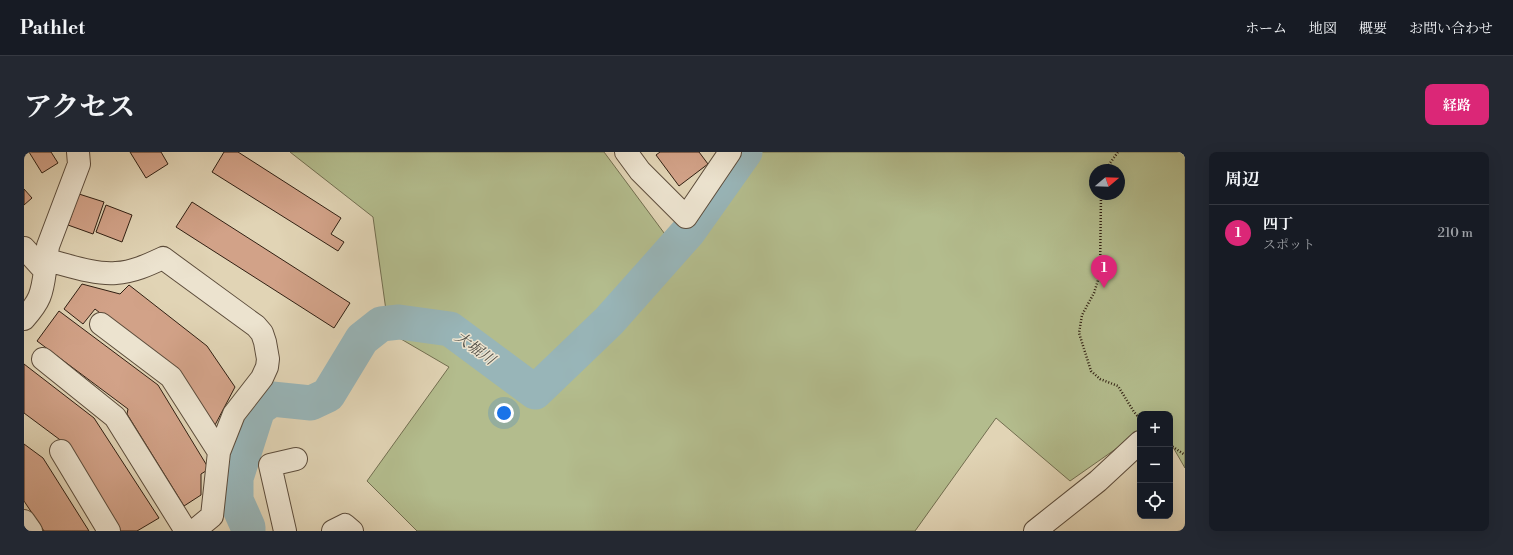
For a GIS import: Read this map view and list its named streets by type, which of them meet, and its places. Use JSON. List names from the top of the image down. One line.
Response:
{"water":["大堀川"],"north":"right","page":{"header":"Pathlet","nav":["ホーム","地図","概要","お問い合わせ"],"title":"アクセス","buttons":"経路","heading":"周辺","list":[{"mark":"1","name":"四丁","note":"スポット","value":"210 m"}],"pins":"1","map_buttons":["+","−"]}}
